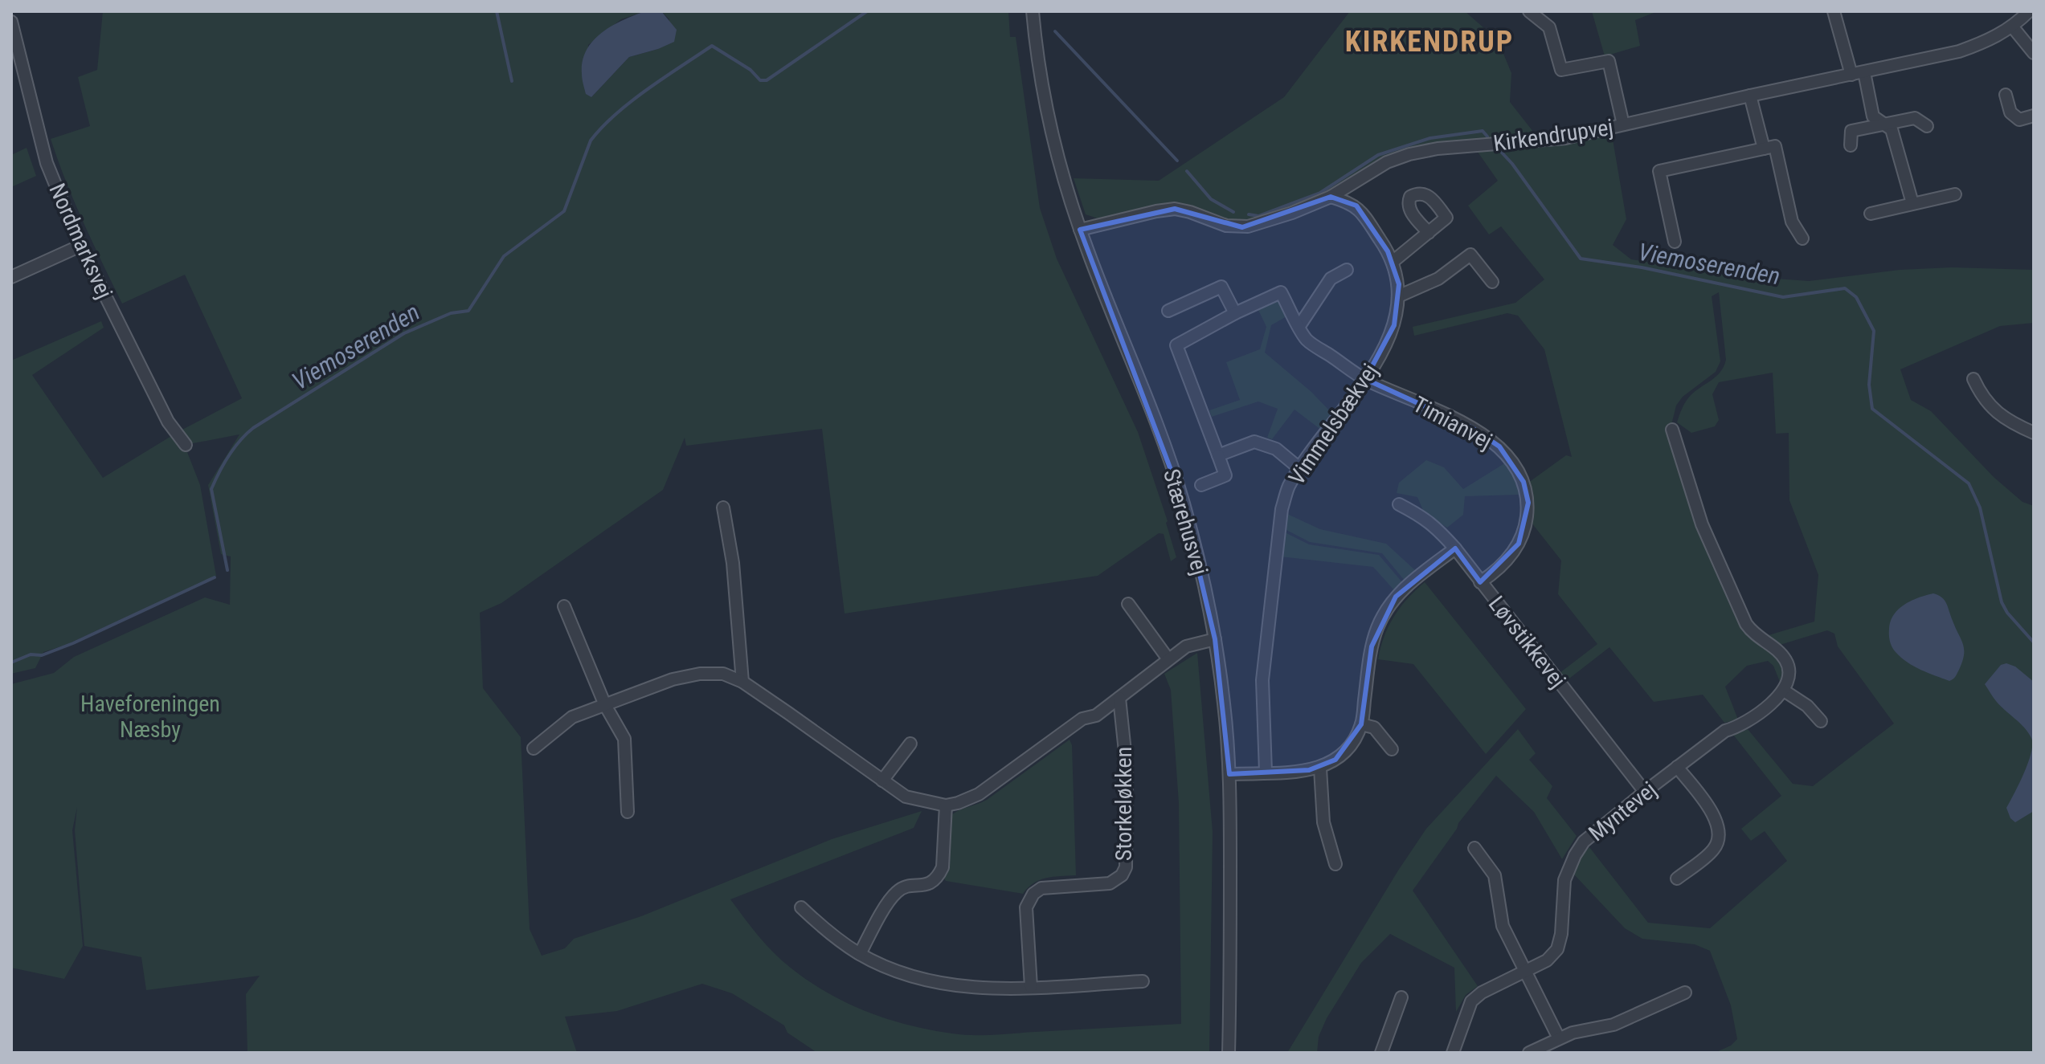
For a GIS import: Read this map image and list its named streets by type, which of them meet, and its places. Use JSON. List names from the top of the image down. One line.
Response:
{"streets":{"street":["Kirkendrupvej","Nordmarksvej","Timianvej","Vimmelsbækvej","Stærehusvej","Løvstikkevej","Storkeløkken","Myntevej"]},"crossings":[["Kirkendrupvej","Stærehusvej"],["Timianvej","Vimmelsbækvej"],["Timianvej","Løvstikkevej"],["Løvstikkevej","Myntevej"]],"districts":["KIRKENDRUP"],"water":["Viemoserenden"],"parks":["Haveforeningen Næsby"]}
